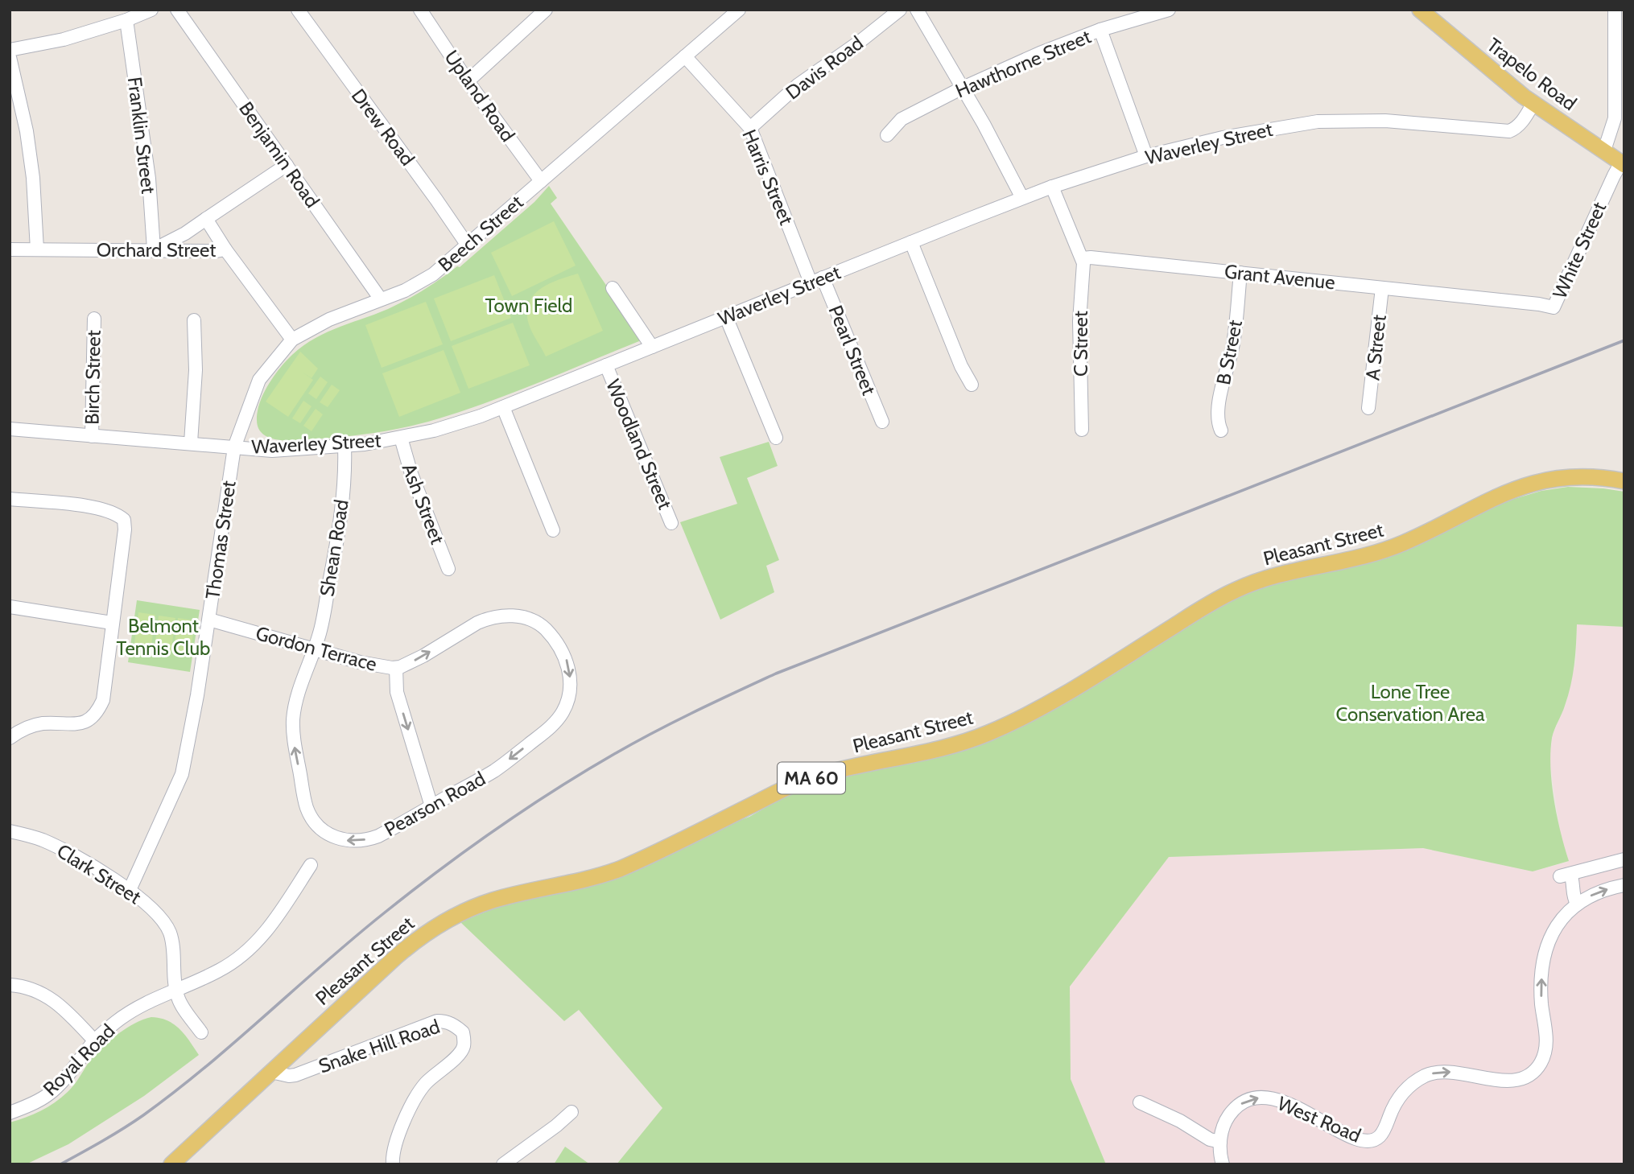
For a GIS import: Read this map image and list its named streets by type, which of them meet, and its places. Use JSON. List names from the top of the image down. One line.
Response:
{"streets":{"main road":["Trapelo Road","Pleasant Street","MA 60"],"street":["Hawthorne Street","Davis Road","Upland Road","Drew Road","Franklin Street","Waverley Street","Benjamin Road","Harris Street","Beech Street","Orchard Street","White Street","Grant Avenue","C Street","A Street","Pearl Street","B Street","Birch Street","Woodland Street","Ash Street","Thomas Street","Shean Road","Gordon Terrace","Pearson Road","Clark Street","Snake Hill Road","Royal Road","West Road"]},"crossings":[["Davis Road","Harris Street"],["Trapelo Road","Waverley Street"],["Trapelo Road","White Street"],["Upland Road","Beech Street"],["Drew Road","Beech Street"],["Franklin Street","Orchard Street"],["Waverley Street","Harris Street"],["Waverley Street","Beech Street"],["Waverley Street","Pearl Street"],["Waverley Street","Birch Street"],["Waverley Street","Woodland Street"],["Waverley Street","Ash Street"],["Waverley Street","Thomas Street"],["Waverley Street","Shean Road"],["Benjamin Road","Beech Street"],["Harris Street","Beech Street"],["Harris Street","Pearl Street"],["Beech Street","Orchard Street"],["Beech Street","Thomas Street"],["White Street","Grant Avenue"],["Grant Avenue","C Street"],["Grant Avenue","A Street"],["Grant Avenue","B Street"],["Thomas Street","Gordon Terrace"],["Thomas Street","Clark Street"],["Pleasant Street","Snake Hill Road"],["Shean Road","Gordon Terrace"],["Shean Road","Pearson Road"],["Gordon Terrace","Pearson Road"],["Clark Street","Royal Road"]],"one_way":["Pearson Road"],"parks":["Town Field","Belmont Tennis Club","Lone Tree Conservation Area"]}
